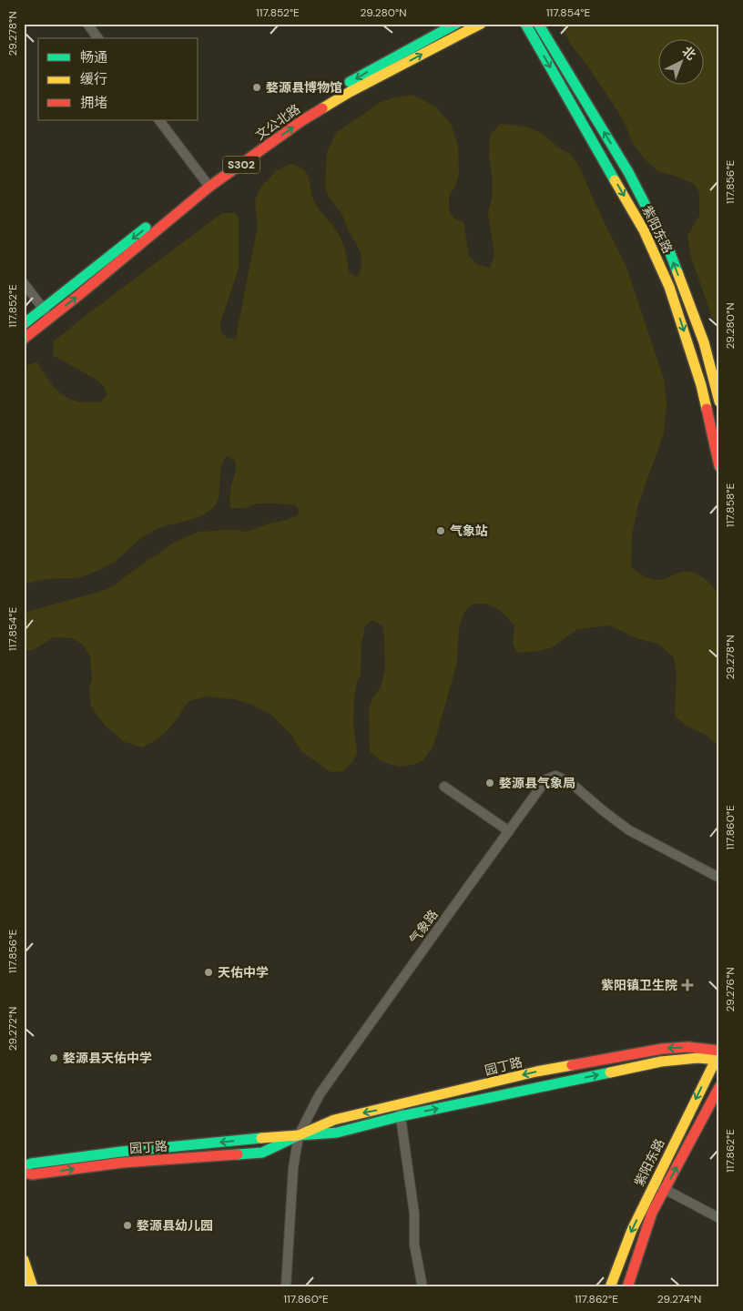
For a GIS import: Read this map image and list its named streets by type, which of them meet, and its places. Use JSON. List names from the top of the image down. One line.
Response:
{"streets":{"main road":["文公北路","S302","紫阳东路","园丁路"],"street":["气象路"]},"crossings":[["紫阳东路","园丁路"],["气象路","园丁路"]],"places":{"other":["婺源县博物馆","气象站","婺源县气象局","天佑中学","婺源县天佑中学","婺源县幼儿园"],"health":["紫阳镇卫生院"]},"legend":["畅通","缓行","拥堵"],"north":"top right","coordinates":["117.852°E","29.280°N","117.854°E","29.278°N","117.856°E","117.858°E","117.860°E","29.276°N","29.272°N","117.862°E","29.274°N"]}
